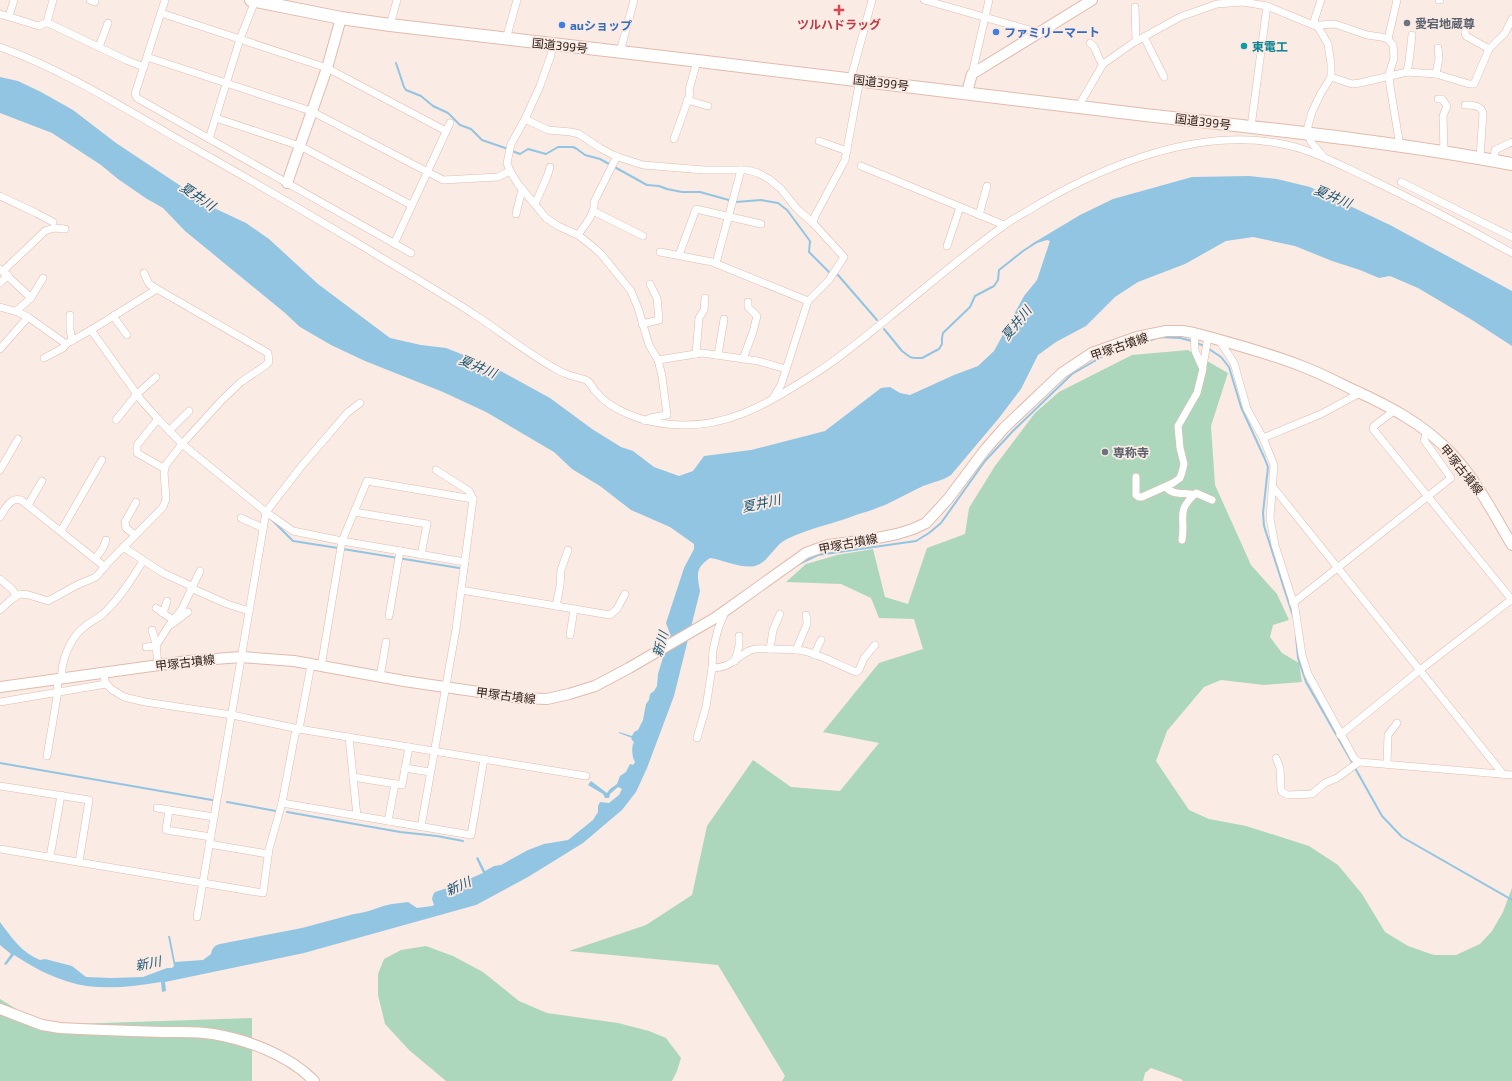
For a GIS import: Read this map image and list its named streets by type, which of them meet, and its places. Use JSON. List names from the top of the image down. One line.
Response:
{"streets":{"highway":["国道399号"],"main road":["甲塚古墳線"]},"water":["夏井川","新川"],"places":{"health":["ツルハドラッグ"],"other":["愛宕地蔵尊","auショップ","ファミリーマート","東電工","専称寺"]}}
